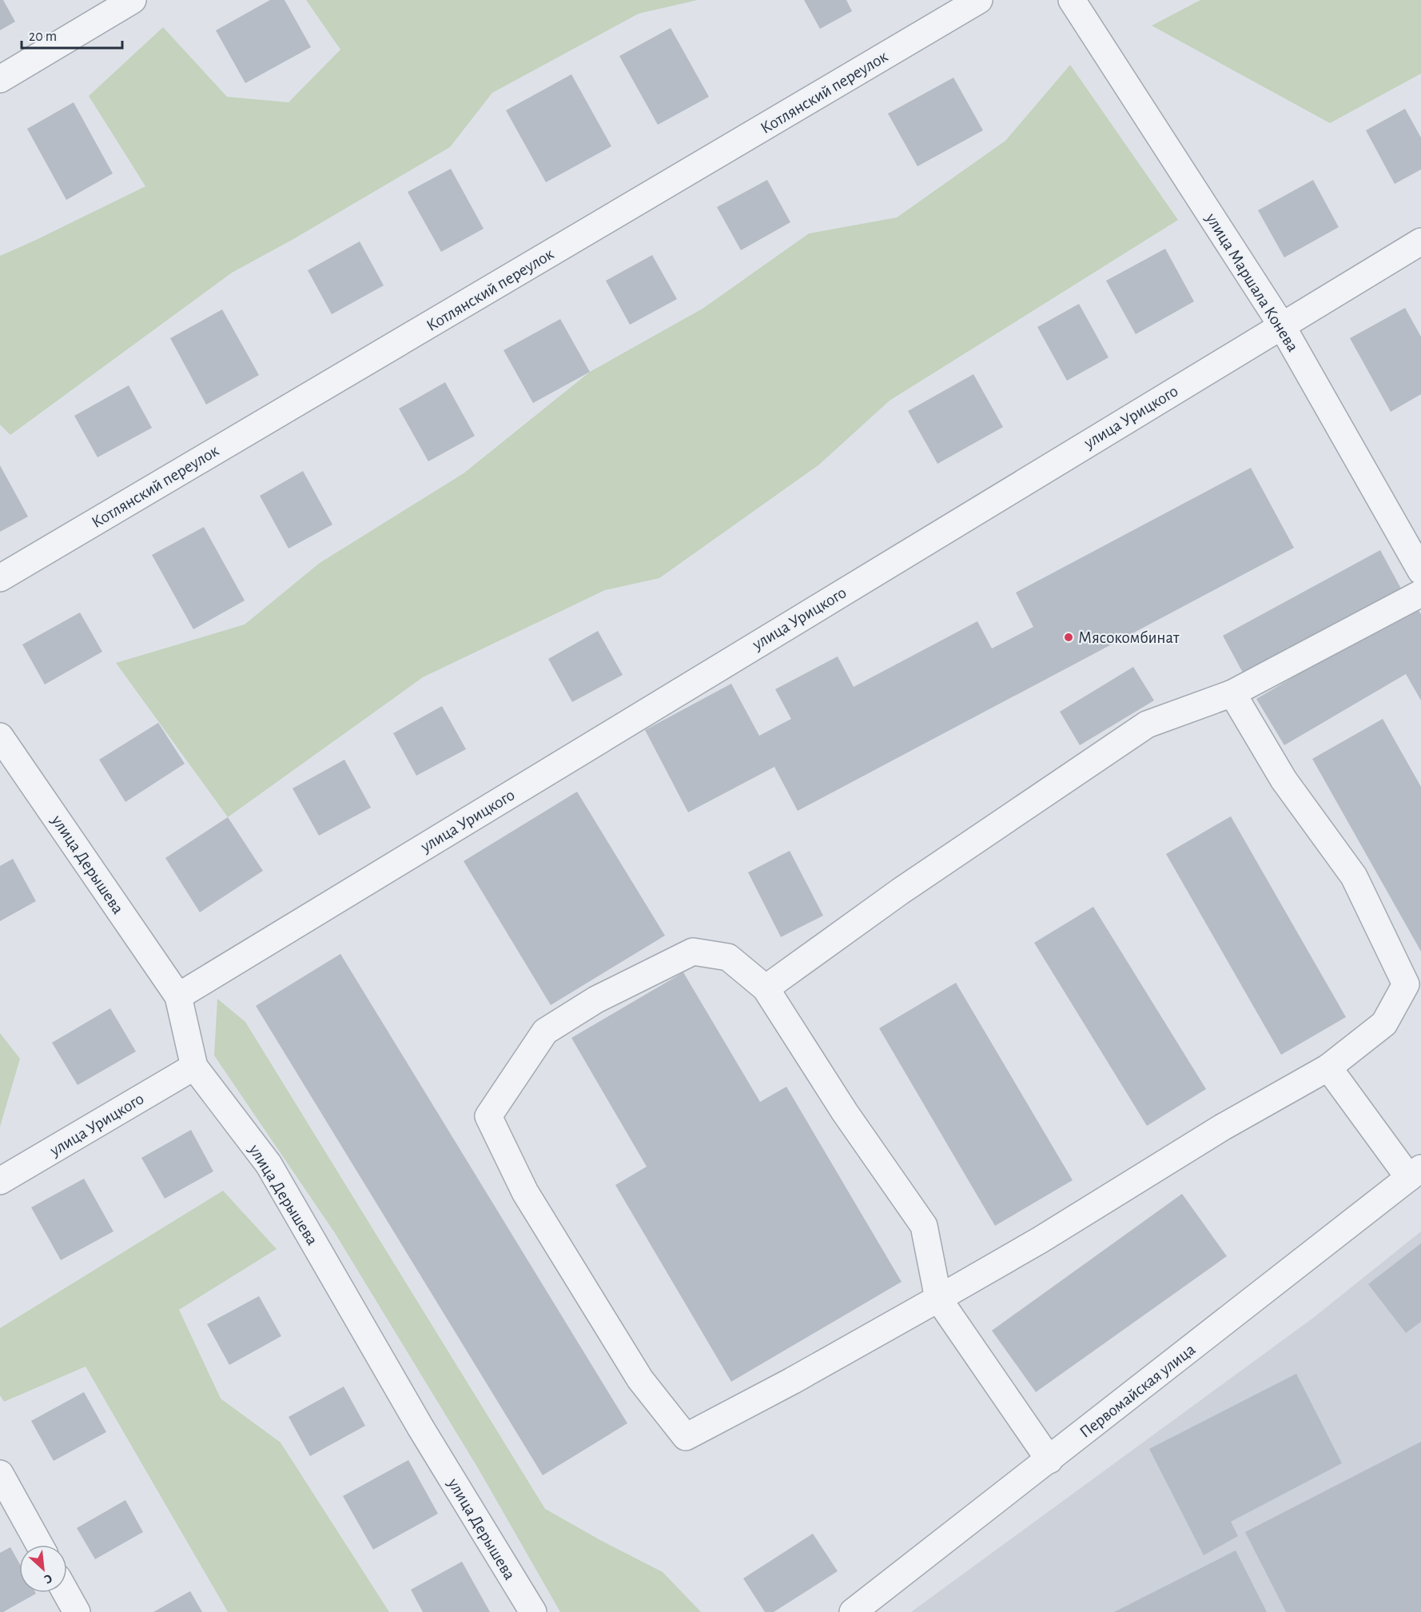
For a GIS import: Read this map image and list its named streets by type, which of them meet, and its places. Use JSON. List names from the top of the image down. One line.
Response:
{"streets":{"street":["Котлянский переулок","улица Маршала Конева","улица Урицкого","улица Дерышева","Первомайская улица"]},"crossings":[["улица Маршала Конева","улица Урицкого"],["улица Урицкого","улица Дерышева"]],"places":["Мясокомбинат"],"scale_bar":"20 m","north":"bottom right"}
